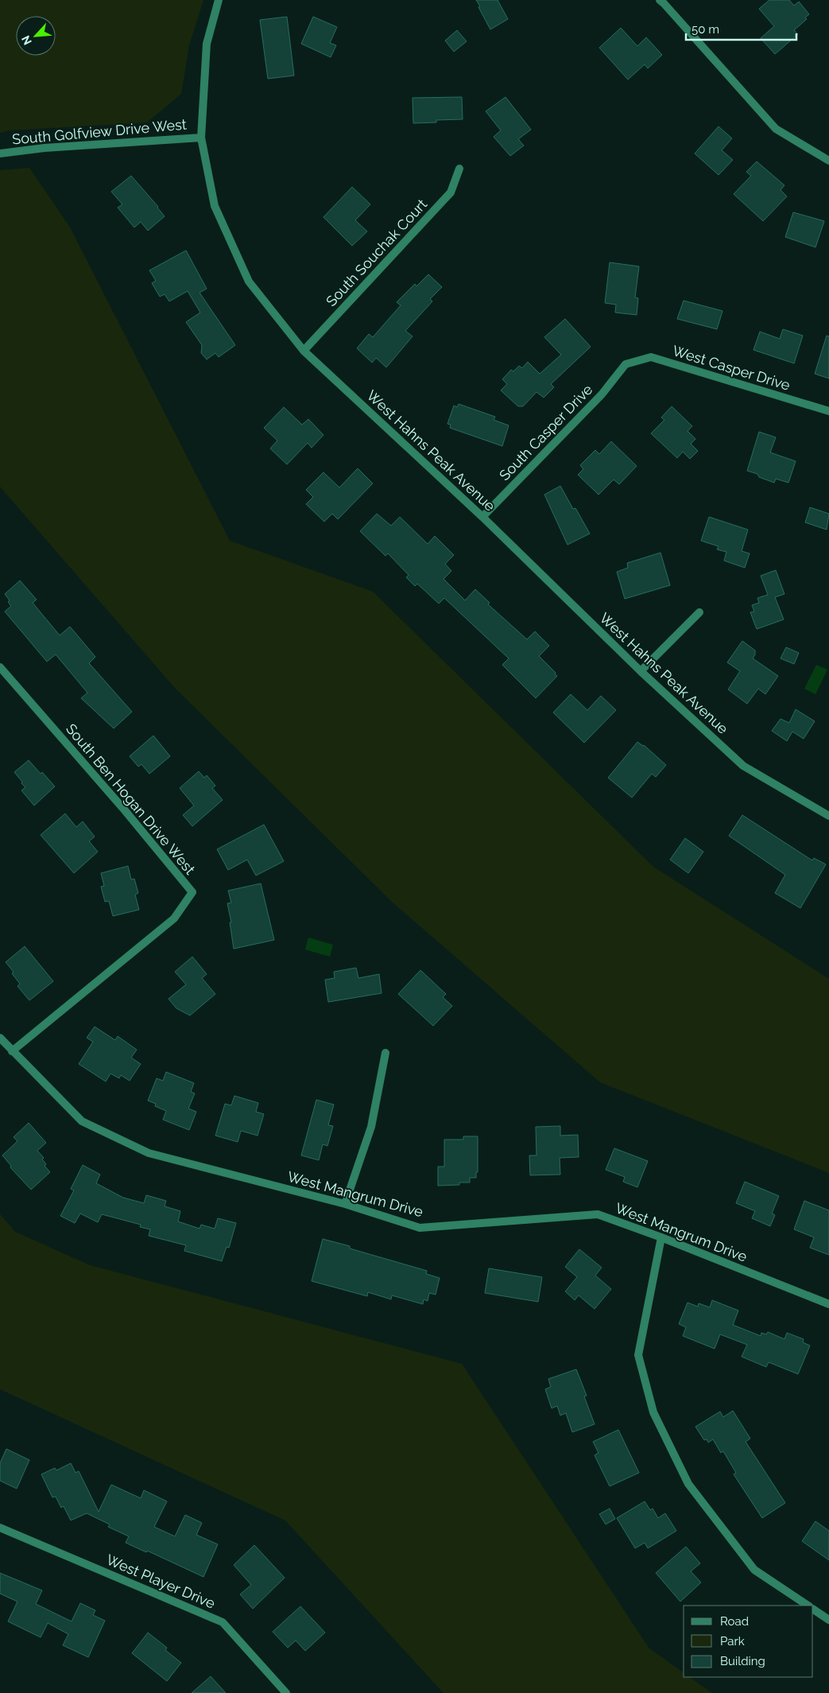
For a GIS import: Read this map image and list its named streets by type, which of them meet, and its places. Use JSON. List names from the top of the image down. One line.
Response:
{"streets":{"street":["South Golfview Drive West","South Souchak Court","West Casper Drive","South Casper Drive","West Hahns Peak Avenue","South Ben Hogan Drive West","West Mangrum Drive","West Player Drive"]},"crossings":[["South Golfview Drive West","West Hahns Peak Avenue"],["South Souchak Court","West Hahns Peak Avenue"],["West Casper Drive","South Casper Drive"],["South Casper Drive","West Hahns Peak Avenue"],["South Ben Hogan Drive West","West Mangrum Drive"]],"legend":["Road","Park","Building"],"scale_bar":"50 m","north":"bottom left"}
